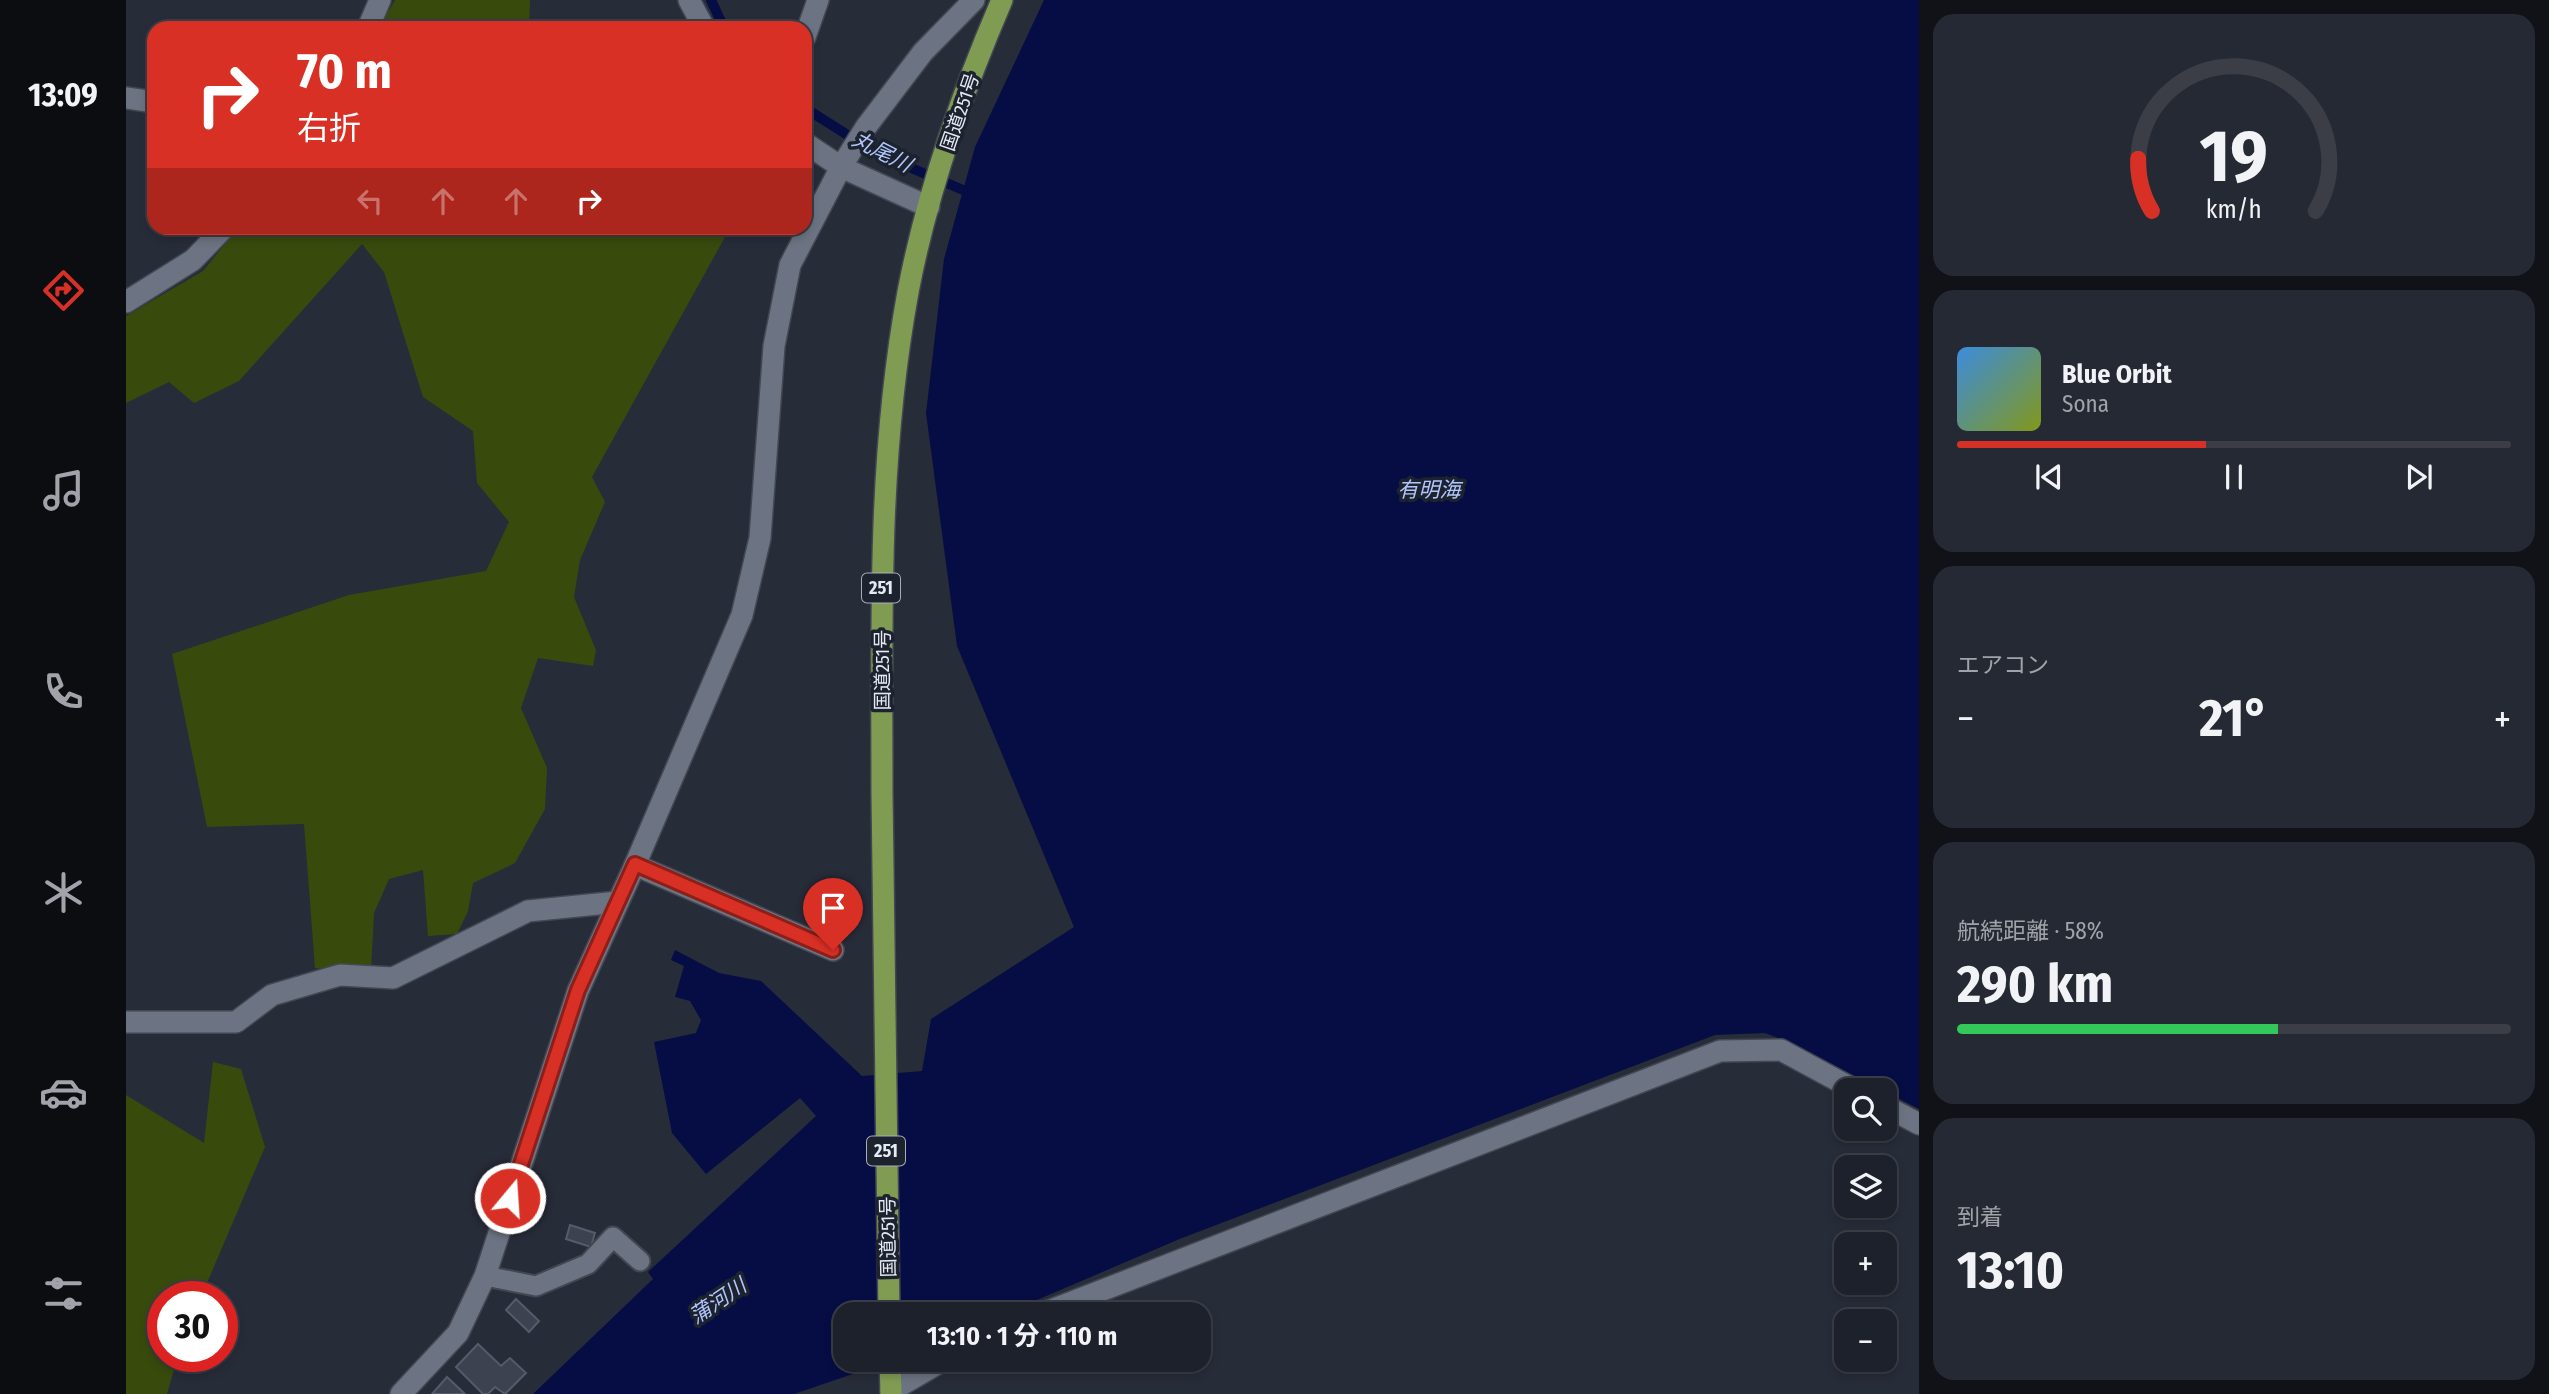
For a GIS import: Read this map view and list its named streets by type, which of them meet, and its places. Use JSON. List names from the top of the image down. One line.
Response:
{"streets":{"highway":["国道251号","251"]},"water":["丸尾川","有明海","蒲河川"],"page":{"tabs":"13:09","turn":["70 m","右折"],"song":["Blue Orbit","Sona"],"tile":["エアコン",["航続距離 · 58%","290 km"],["到着","13:10"]],"heat":["−","21°","+"],"map_buttons":["+","−"],"limit":"30","trip":"13:10 · 1 分 · 110 m","gauge":["19","km/h"]}}
